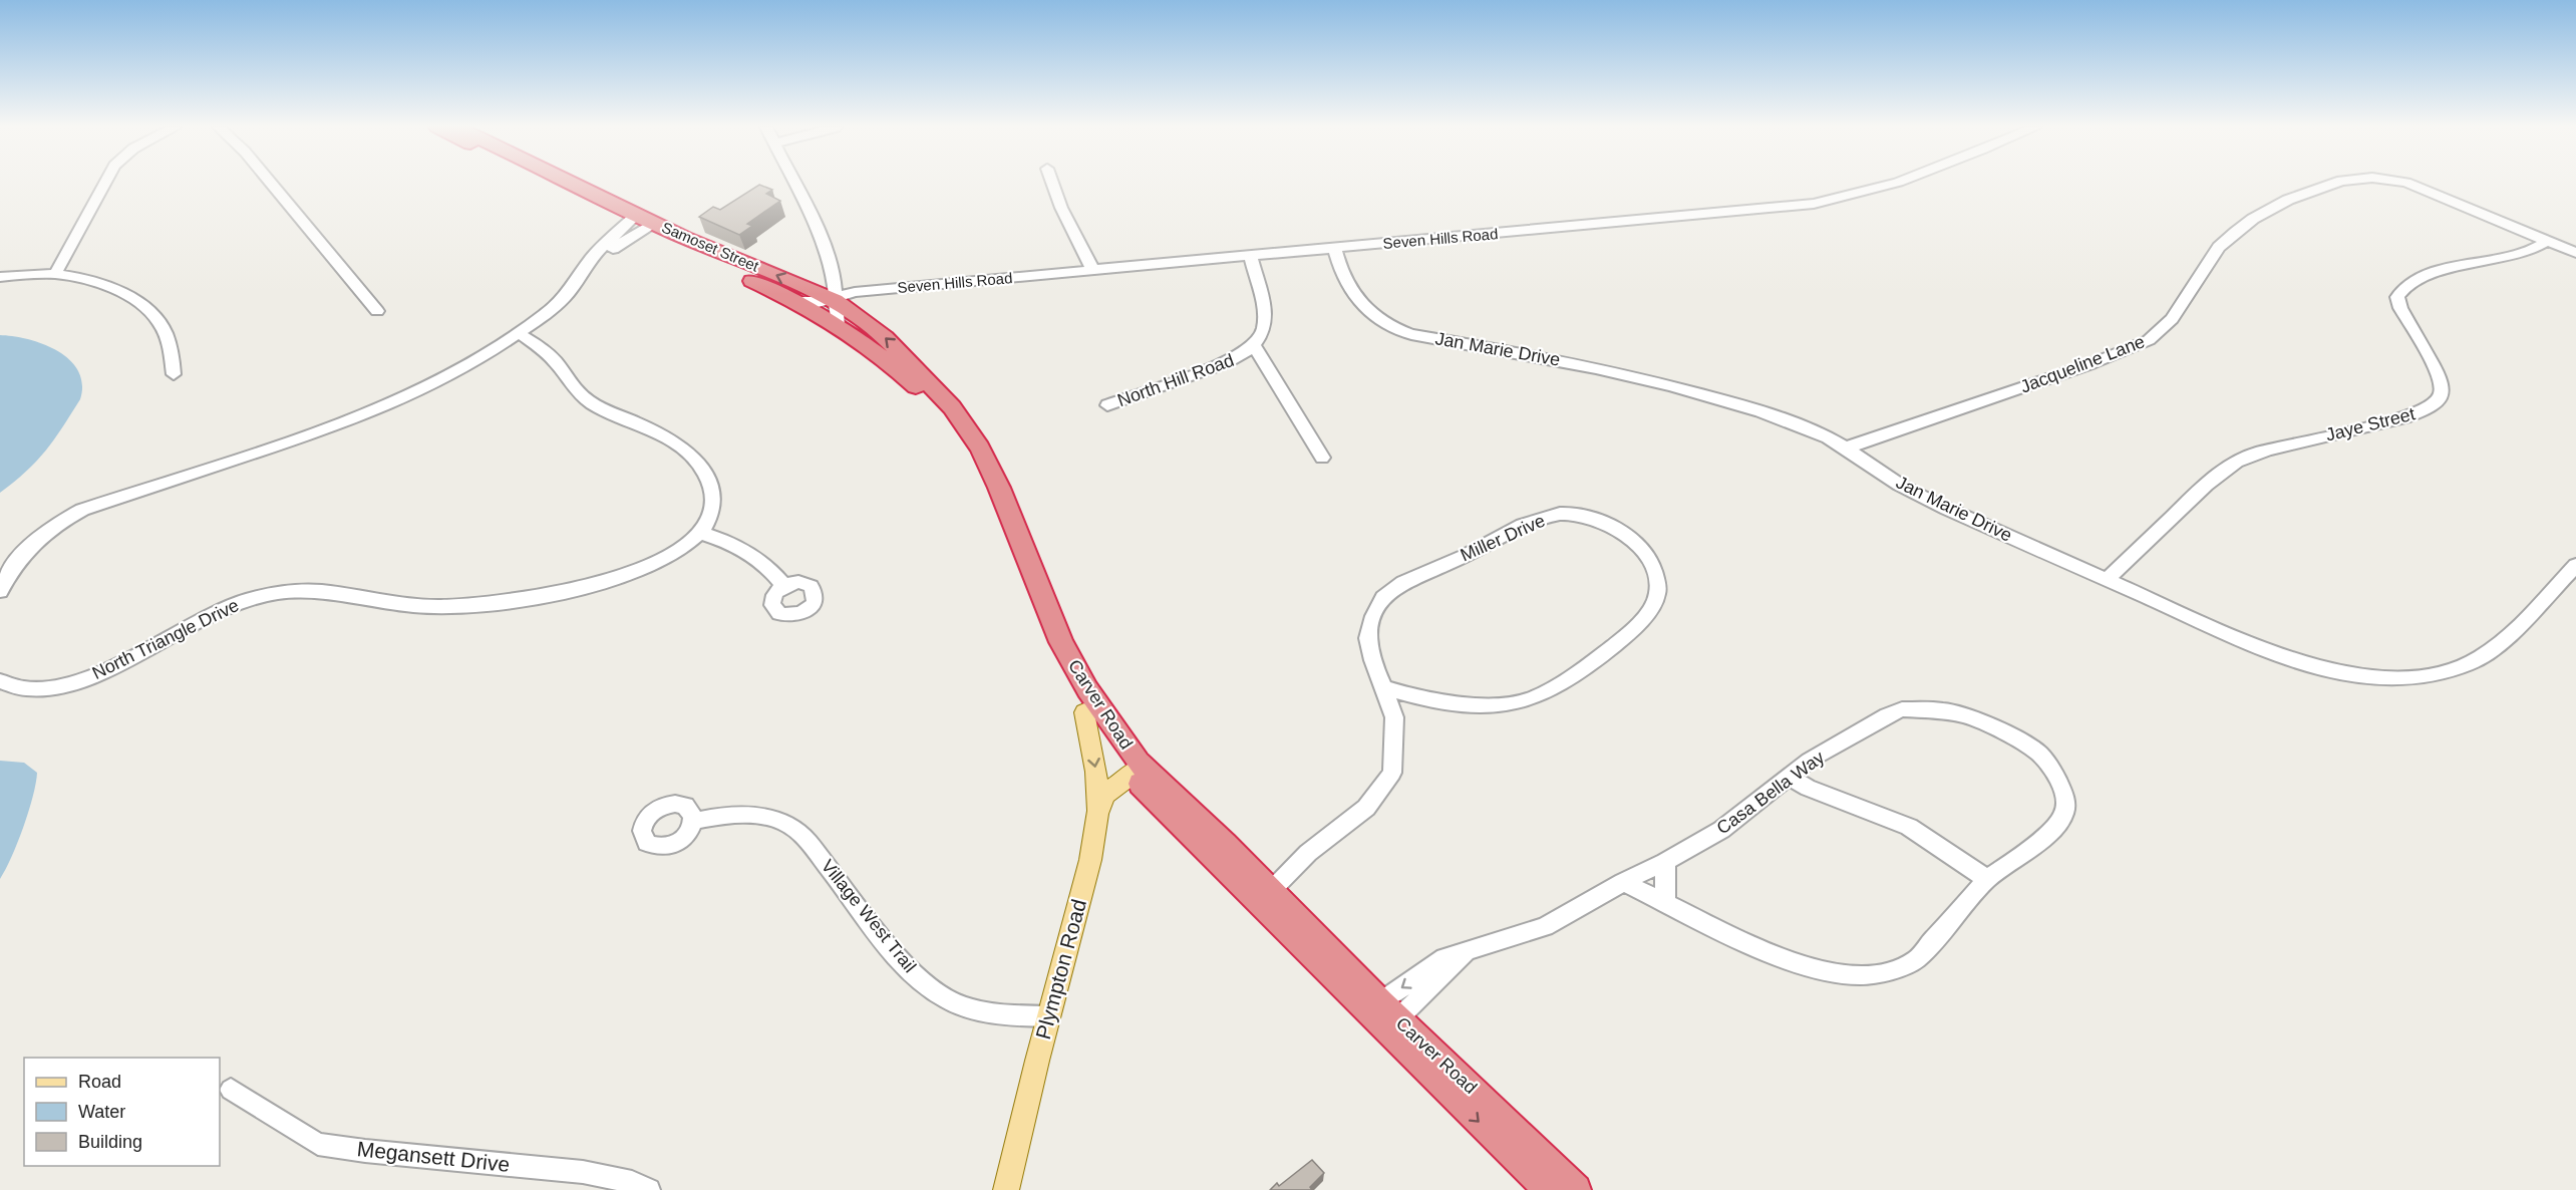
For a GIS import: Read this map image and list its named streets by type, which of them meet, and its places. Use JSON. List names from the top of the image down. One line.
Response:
{"streets":{"highway":["Samoset Street","Carver Road"],"main road":["Plympton Road"],"street":["Seven Hills Road","Jan Marie Drive","Jacqueline Lane","North Hill Road","Jaye Street","Miller Drive","North Triangle Drive","Casa Bella Way","Village West Trail","Megansett Drive"]},"crossings":[["Seven Hills Road","Samoset Street"],["Seven Hills Road","Jan Marie Drive"],["Seven Hills Road","North Hill Road"],["Seven Hills Road","Carver Road"],["Samoset Street","Carver Road"],["Jan Marie Drive","Jacqueline Lane"],["Jan Marie Drive","Jaye Street"],["Jacqueline Lane","Jaye Street"],["Miller Drive","Carver Road"],["Carver Road","Casa Bella Way"],["Carver Road","Plympton Road"],["Village West Trail","Plympton Road"]],"legend":["Road","Water","Building"]}
